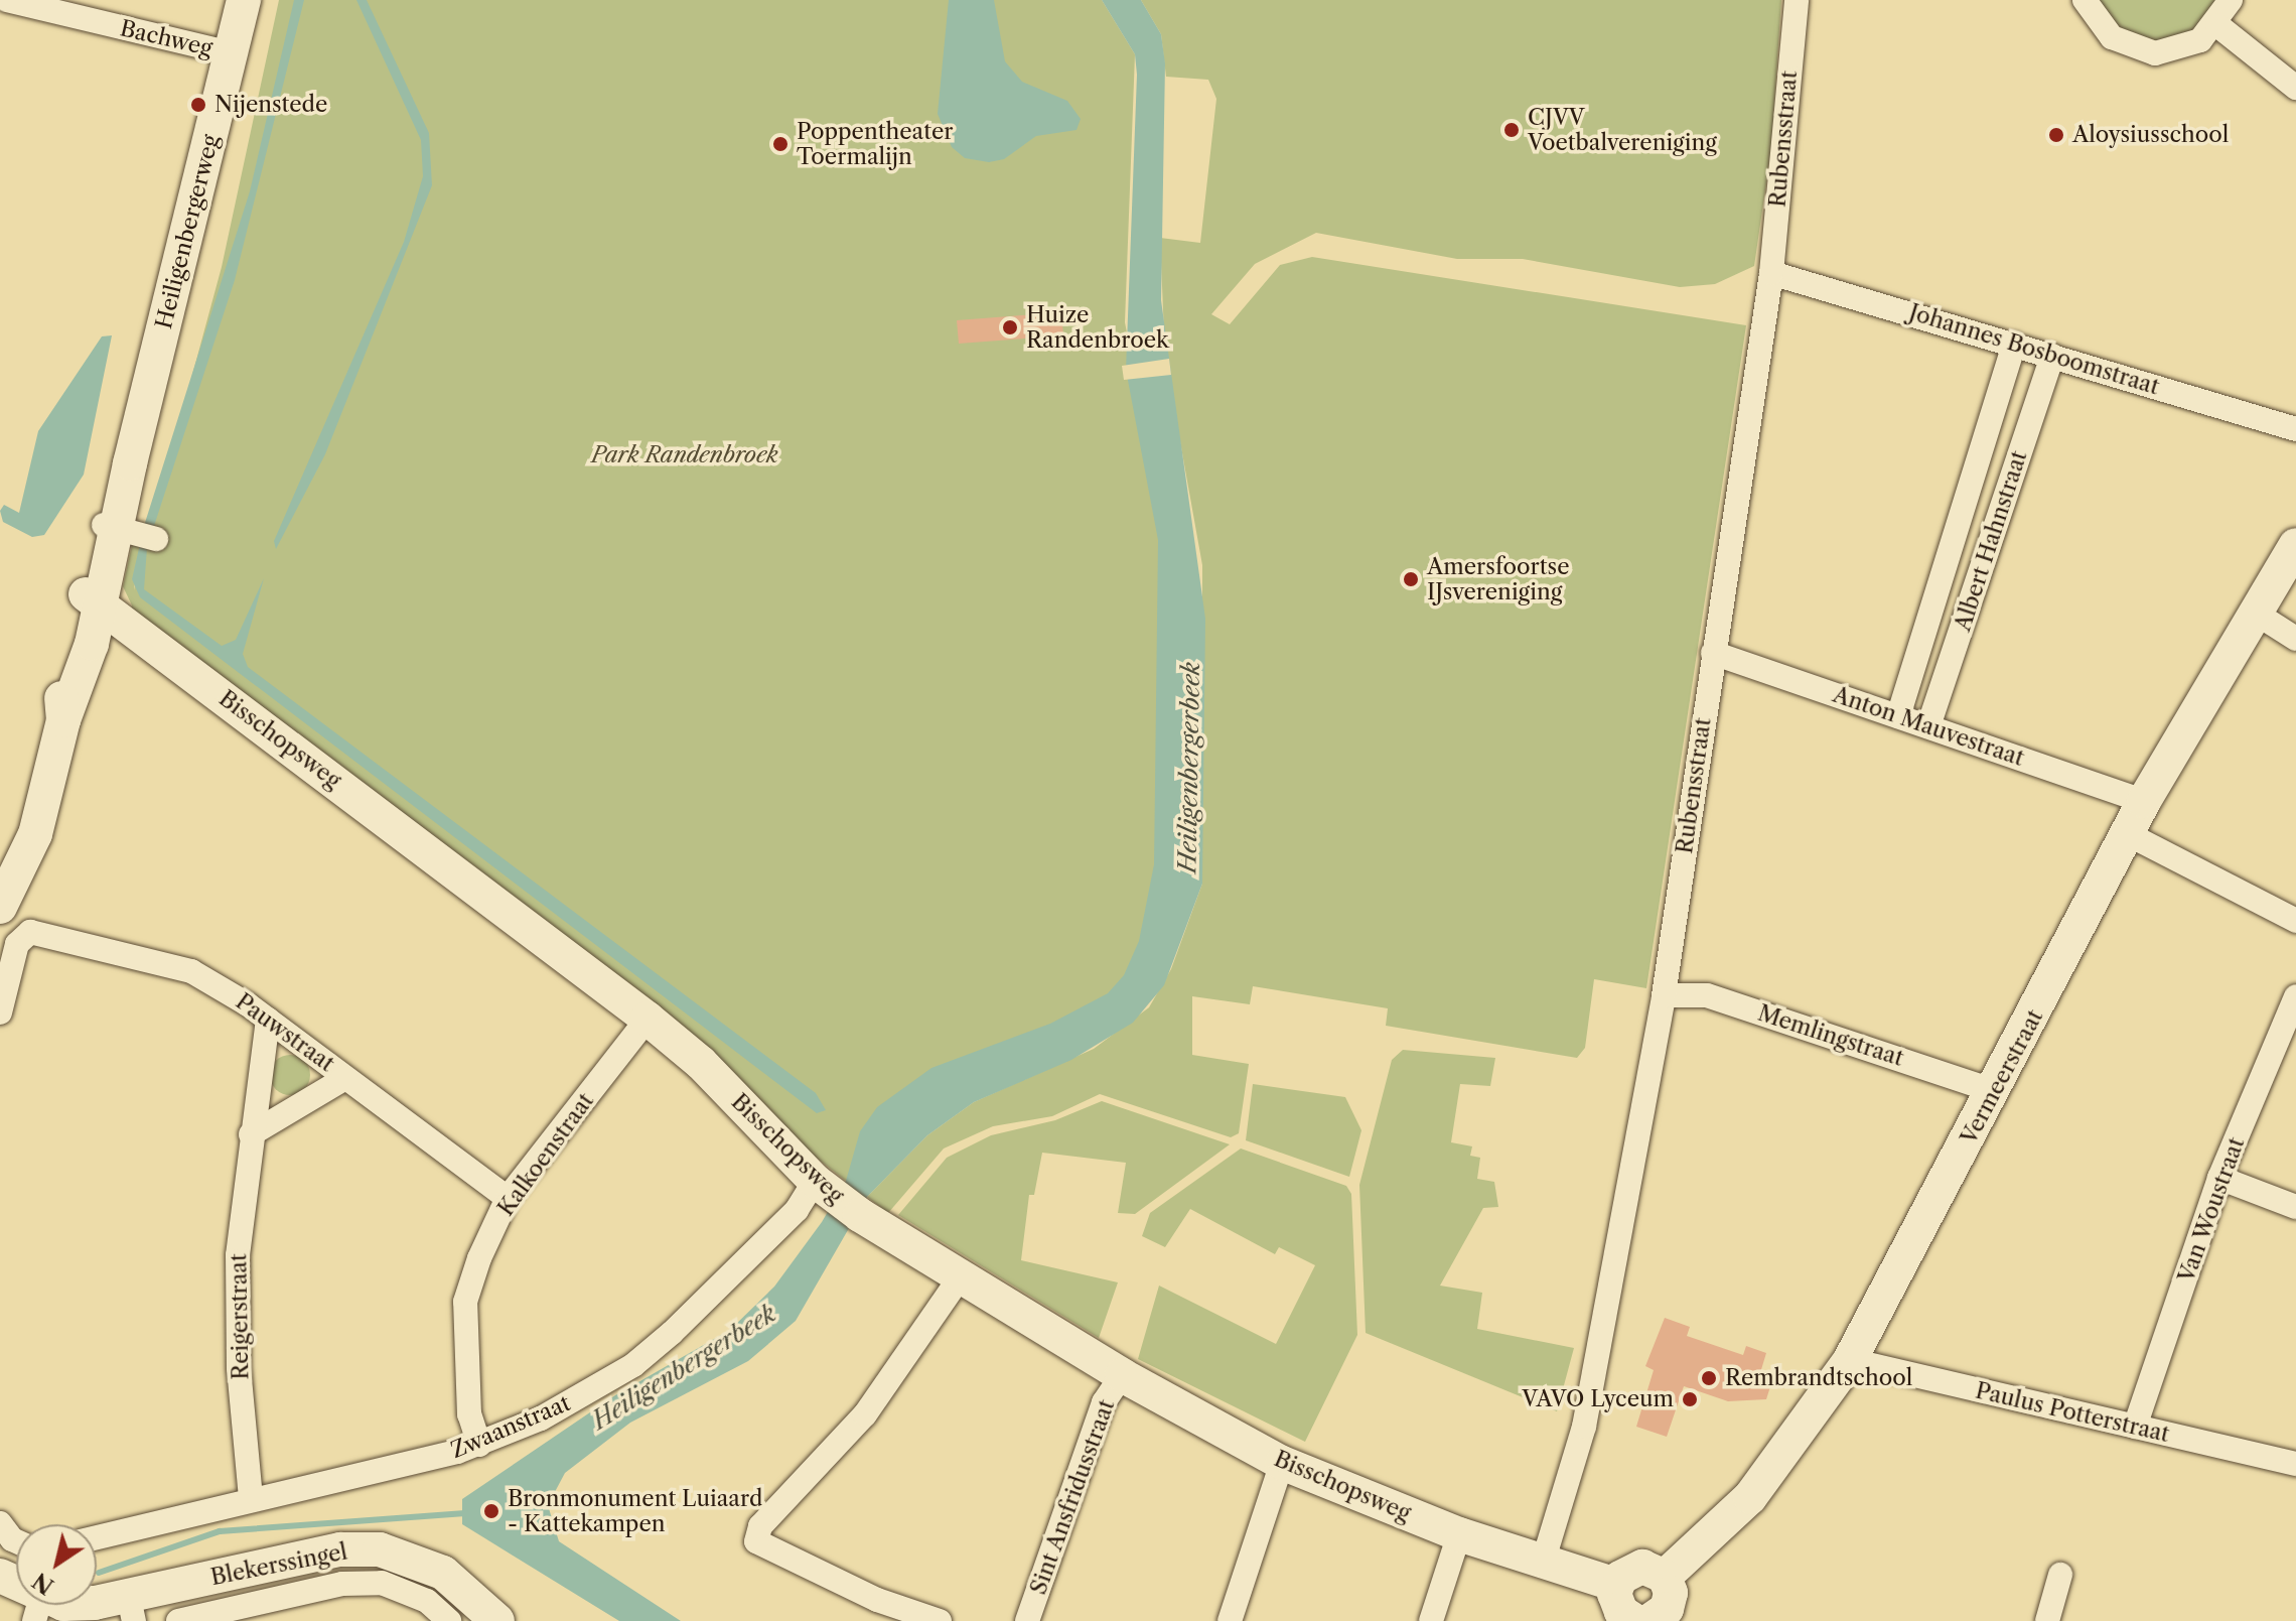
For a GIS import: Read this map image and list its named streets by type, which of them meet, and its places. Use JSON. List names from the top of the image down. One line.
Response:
{"streets":{"street":["Bachweg","Rubensstraat","Heiligenbergerweg","Johannes Bosboomstraat","Albert Hahnstraat","Anton Mauvestraat","Bisschopsweg","Pauwstraat","Memlingstraat","Vermeerstraat","Kalkoenstraat","Van Woustraat","Reigerstraat","Paulus Potterstraat","Zwaanstraat","Sint Ansfridusstraat","Blekerssingel"]},"crossings":[["Bachweg","Heiligenbergerweg"],["Rubensstraat","Johannes Bosboomstraat"],["Rubensstraat","Anton Mauvestraat"],["Rubensstraat","Bisschopsweg"],["Rubensstraat","Memlingstraat"],["Heiligenbergerweg","Bisschopsweg"],["Johannes Bosboomstraat","Albert Hahnstraat"],["Albert Hahnstraat","Anton Mauvestraat"],["Anton Mauvestraat","Vermeerstraat"],["Bisschopsweg","Kalkoenstraat"],["Bisschopsweg","Zwaanstraat"],["Bisschopsweg","Sint Ansfridusstraat"],["Pauwstraat","Kalkoenstraat"],["Pauwstraat","Reigerstraat"],["Memlingstraat","Vermeerstraat"],["Vermeerstraat","Paulus Potterstraat"],["Kalkoenstraat","Zwaanstraat"],["Van Woustraat","Paulus Potterstraat"],["Reigerstraat","Zwaanstraat"]],"water":["Heiligenbergerbeek"],"parks":["Park Randenbroek"],"places":["Nijenstede","CJVV Voetbalvereniging","Aloysiusschool","Poppentheater Toermalijn","Huize Randenbroek","Amersfoortse IJsvereniging","Rembrandtschool","VAVO Lyceum","Bronmonument Luiaard - Kattekampen"],"north":"bottom left"}
